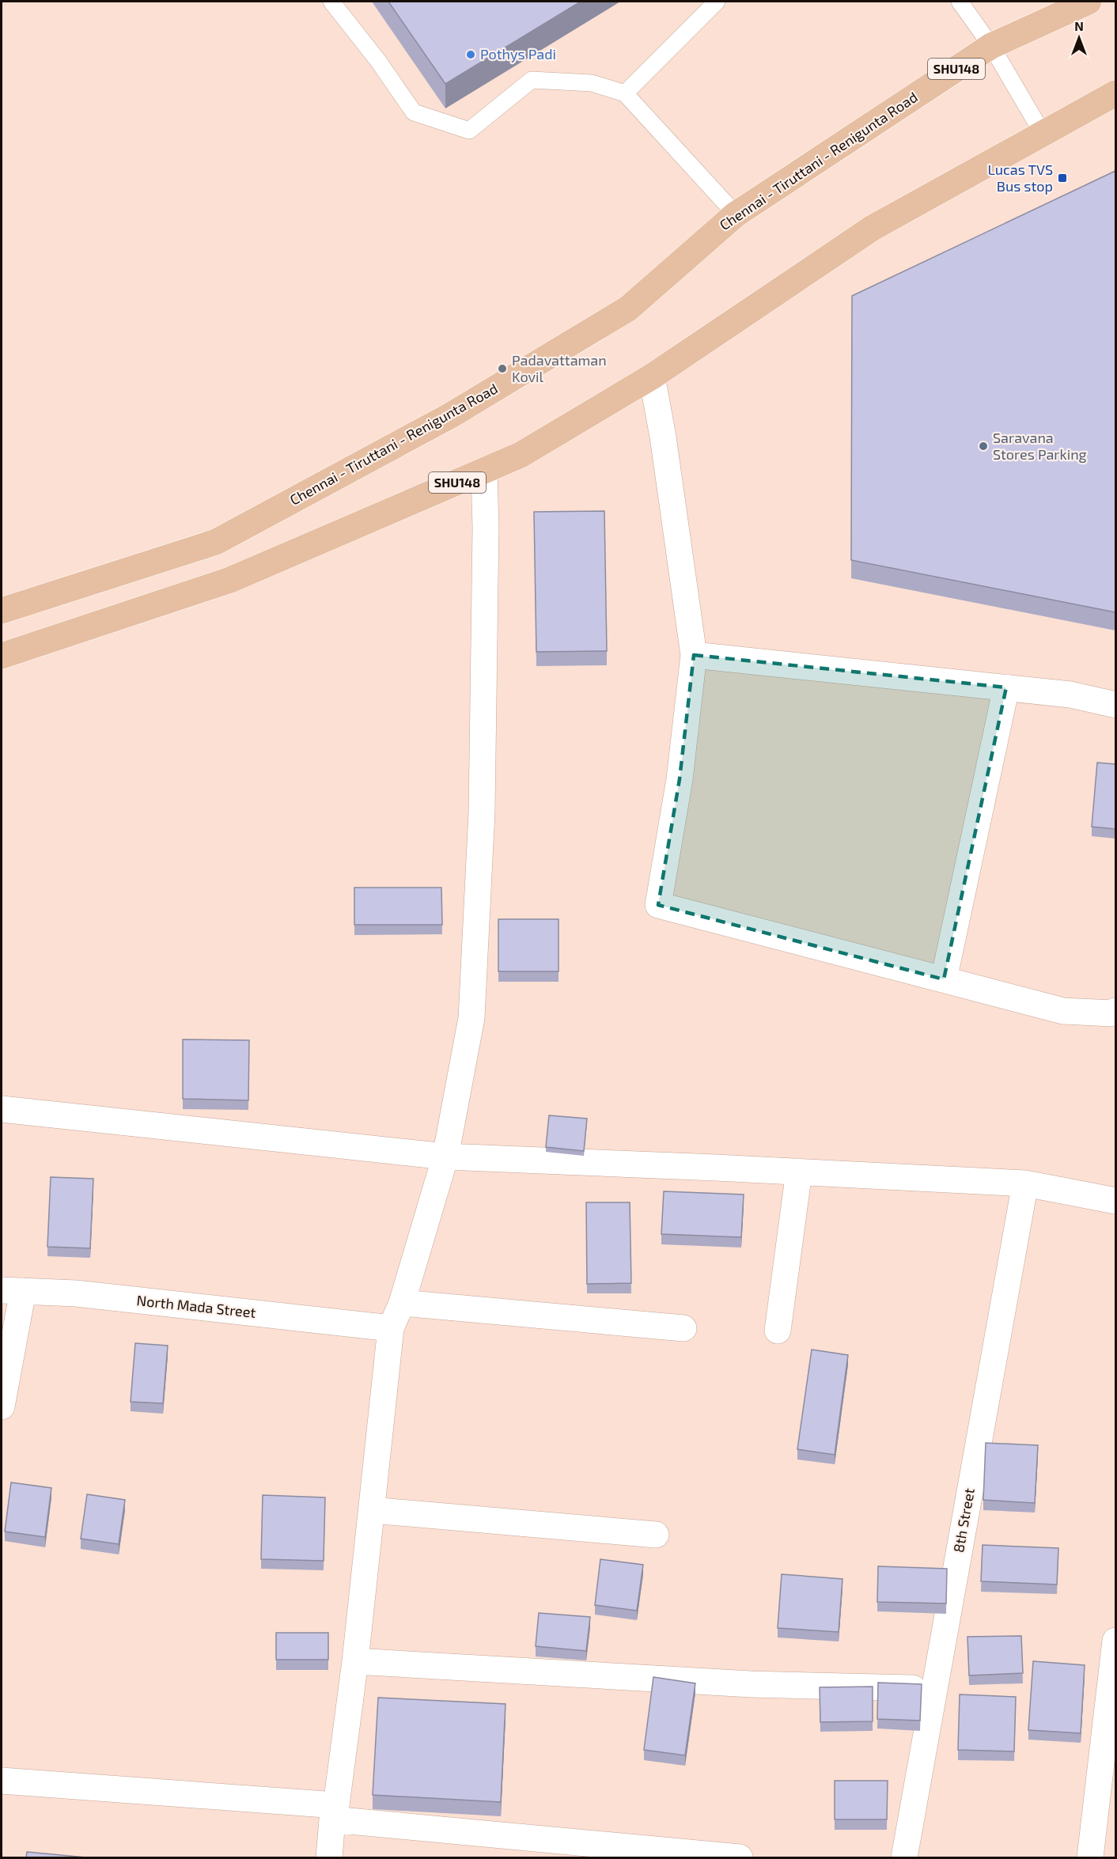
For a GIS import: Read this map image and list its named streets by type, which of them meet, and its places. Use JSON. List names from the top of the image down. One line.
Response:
{"streets":{"main road":["SHU148","Chennai - Tiruttani - Renigunta Road"],"street":["North Mada Street","8th Street"]},"places":{"other":["Pothys Padi","Padavattaman Kovil","Saravana Stores Parking"],"transit":["Lucas TVS Bus stop"]},"north":"top"}
